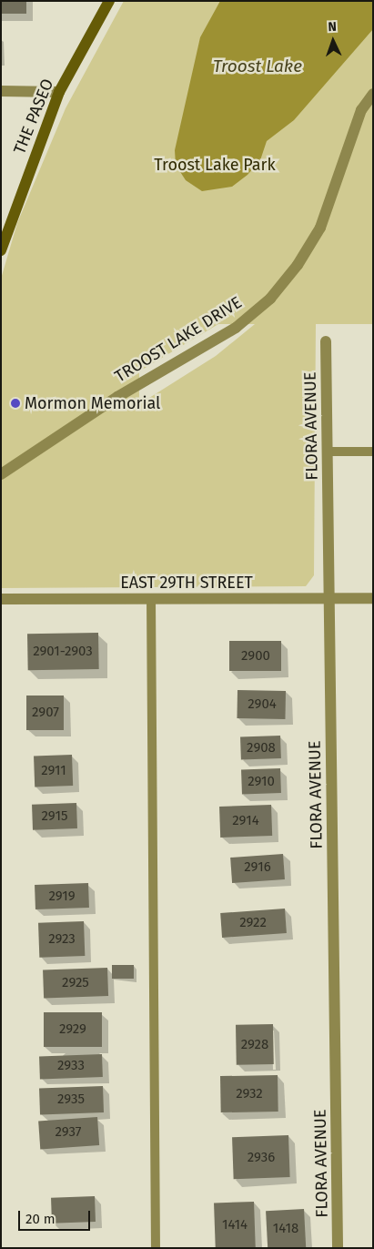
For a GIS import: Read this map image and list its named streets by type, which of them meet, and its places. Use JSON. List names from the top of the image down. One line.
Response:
{"streets":{"main road":["THE PASEO"],"street":["TROOST LAKE DRIVE","FLORA AVENUE","EAST 29TH STREET"]},"crossings":[["FLORA AVENUE","EAST 29TH STREET"]],"water":["Troost Lake"],"parks":["Troost Lake Park"],"places":["Mormon Memorial"],"house_numbers":["2901-2903","2900","2904","2907","2908","2911","2910","2915","2914","2916","2919","2922","2923","2925","2929","2928","2933","2932","2935","2937","2936","1414","1418"],"scale_bar":"20 m","north":"top"}
